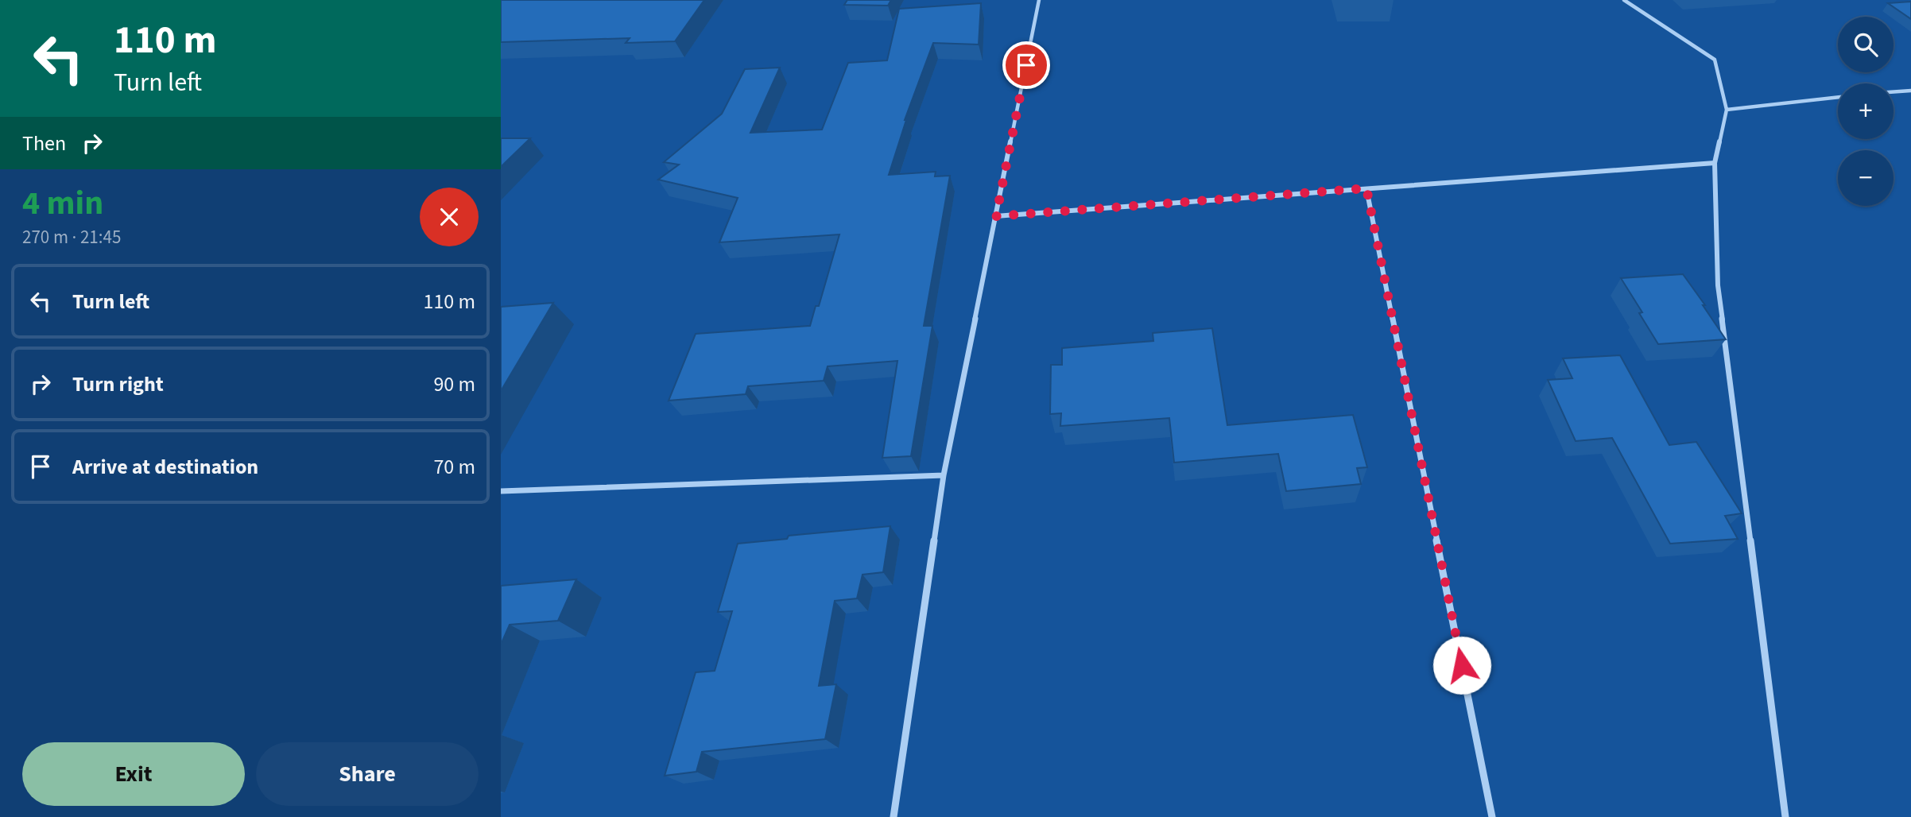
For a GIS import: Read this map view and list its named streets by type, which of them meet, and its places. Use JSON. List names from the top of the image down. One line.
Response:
{"page":{"turn":["110 m","Turn left"],"map_buttons":["+","−"],"then":"Then","heading":["4 min","270 m · 21:45"],"list":[{"name":"Turn left","value":"110 m"},{"name":"Turn right","value":"90 m"},{"name":"Arrive at destination","value":"70 m"}],"buttons":["Exit","Share"]}}
